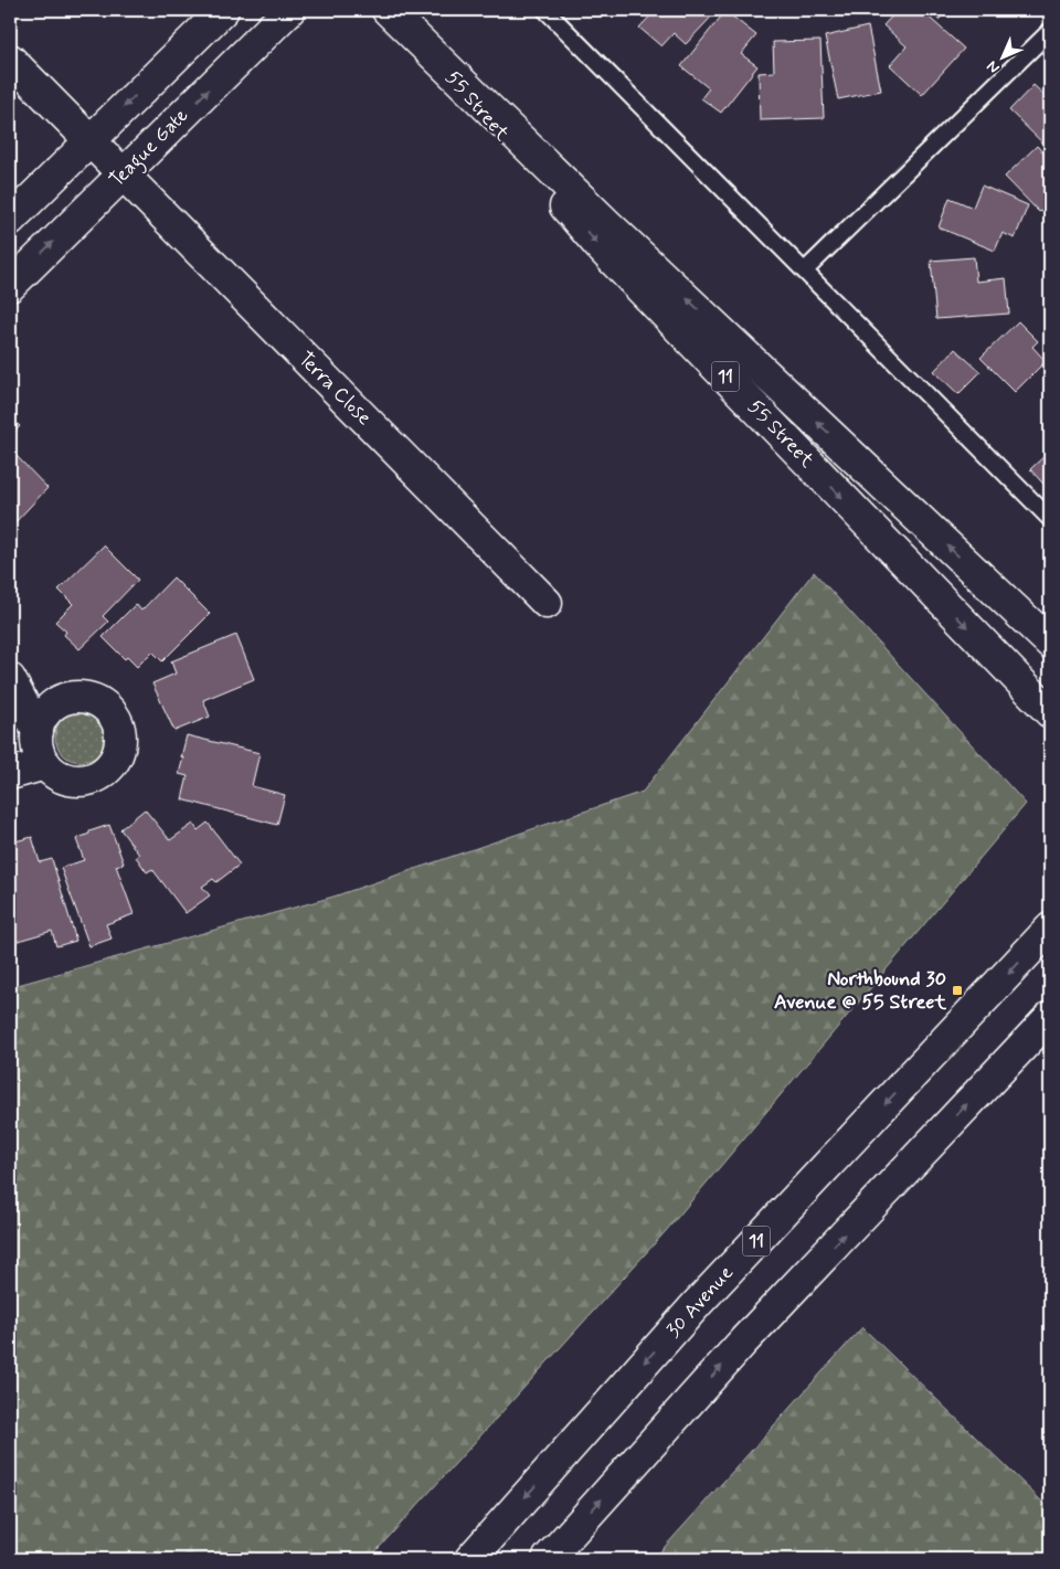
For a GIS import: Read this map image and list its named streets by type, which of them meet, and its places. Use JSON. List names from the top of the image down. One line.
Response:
{"streets":{"main road":["55 Street","Teague Gate","11","Terra Close","30 Avenue"]},"crossings":[["Teague Gate","Terra Close"]],"places":{"transit":["Northbound 30 Avenue @ 55 Street"]},"north":"bottom left"}
